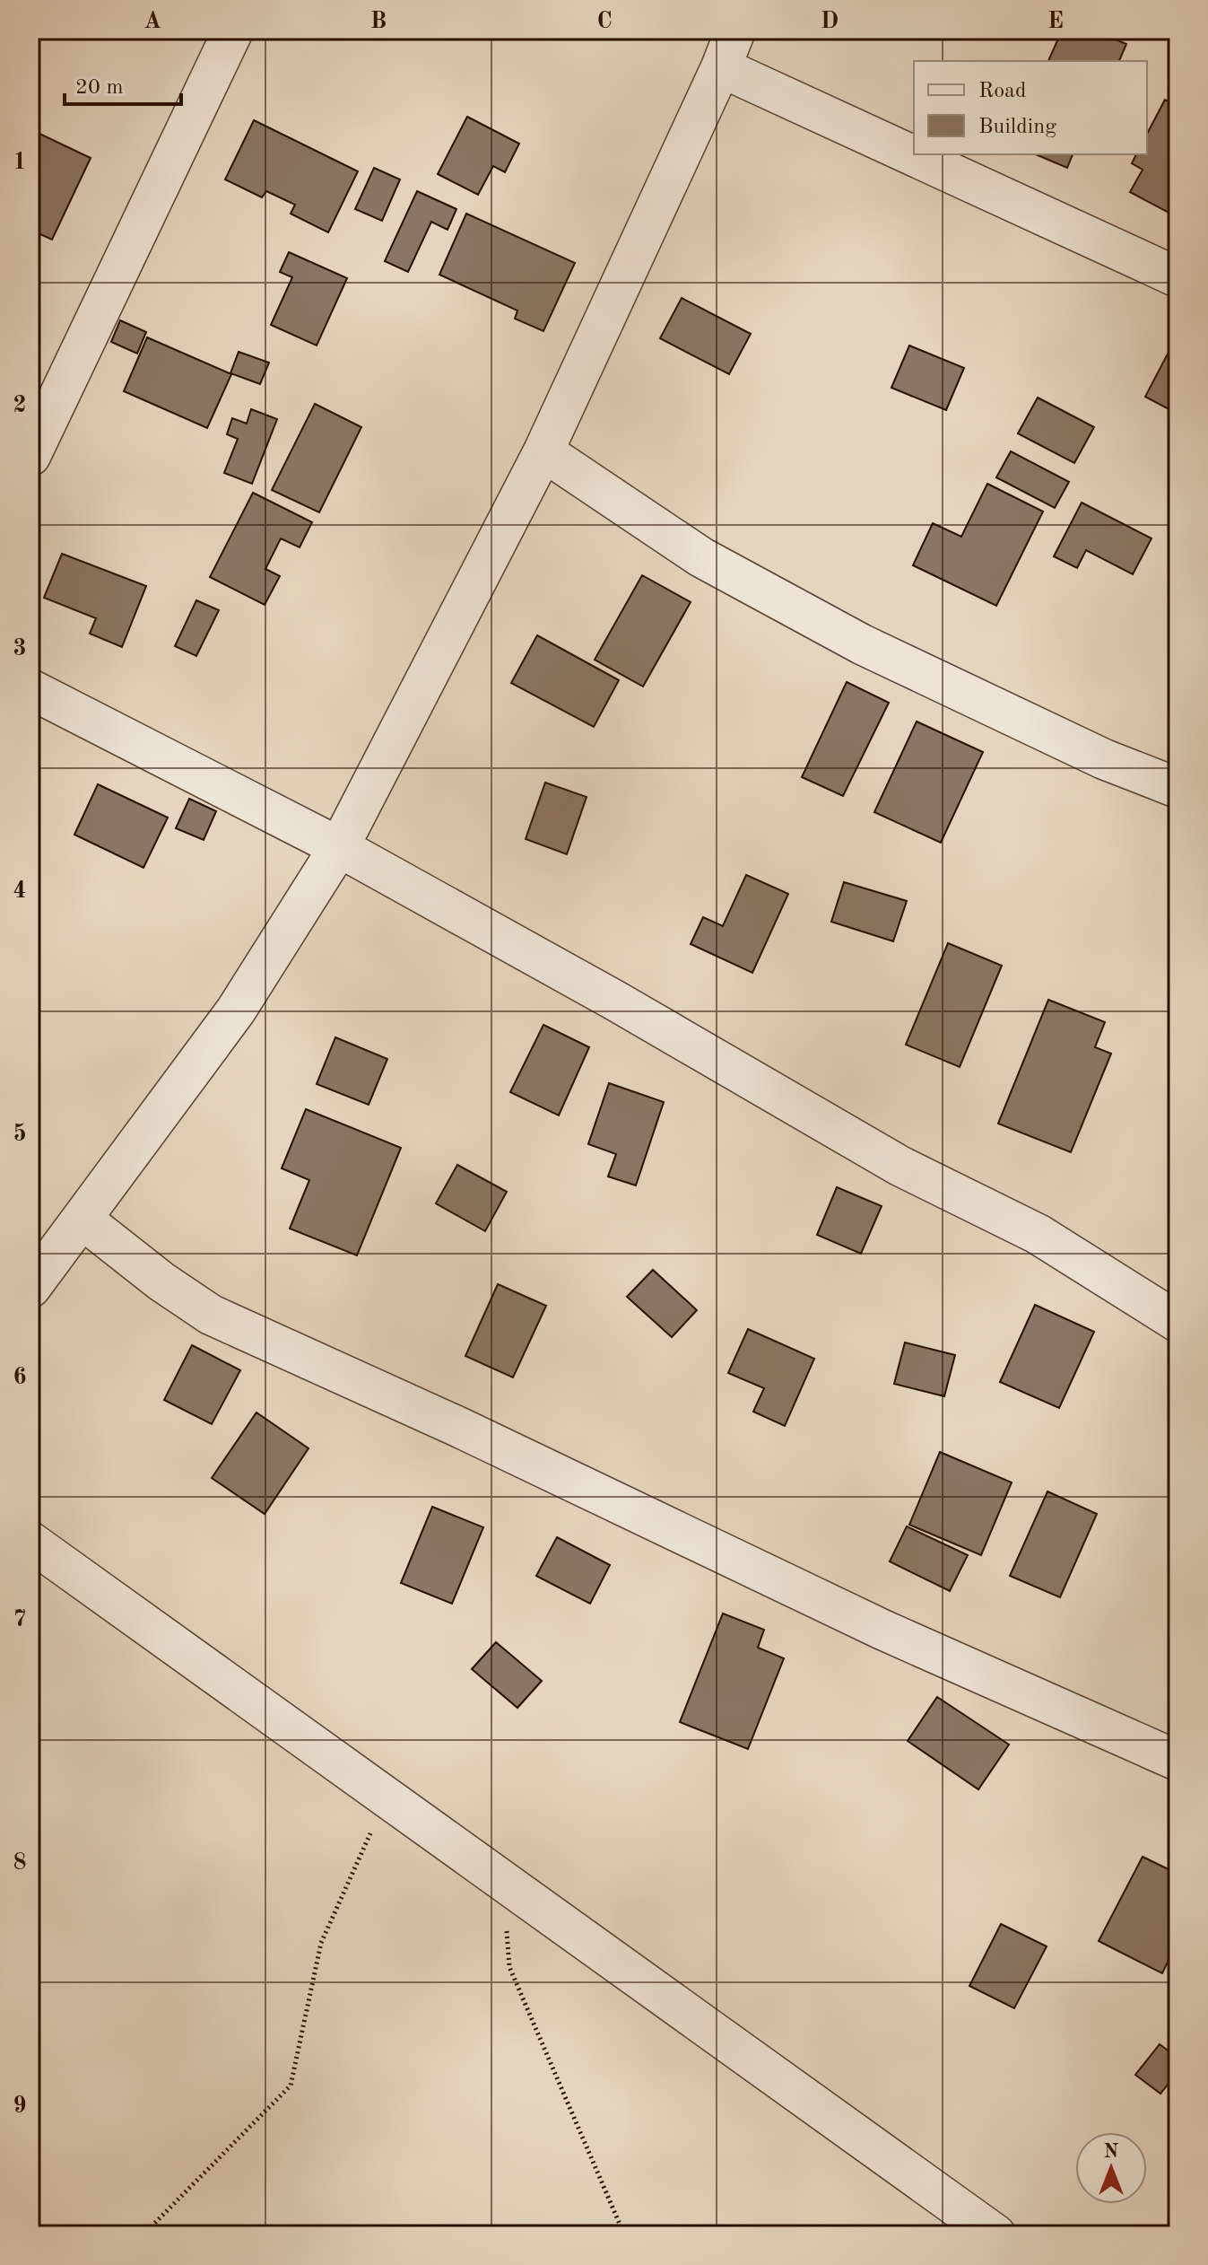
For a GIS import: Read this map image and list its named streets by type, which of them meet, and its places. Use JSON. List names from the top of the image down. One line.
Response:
{"legend":["Road","Building"],"scale_bar":"20 m","north":"top","grid":{"columns":["A","B","C","D","E"],"rows":["1","2","3","4","5","6","7","8","9"]}}
